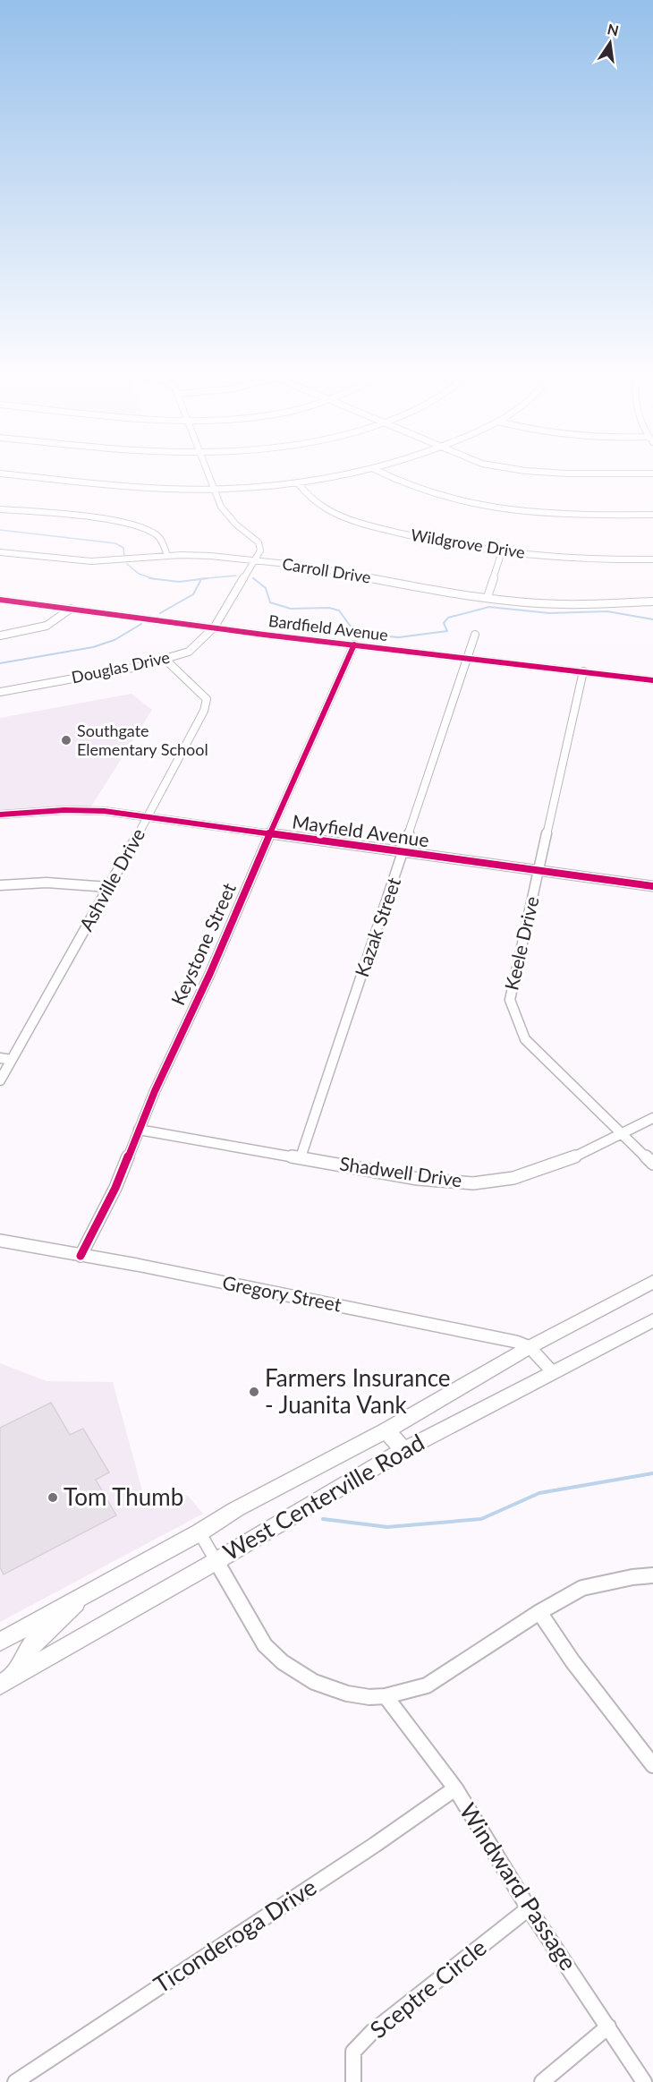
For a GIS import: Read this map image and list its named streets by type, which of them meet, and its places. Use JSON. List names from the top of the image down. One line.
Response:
{"streets":{"main road":["Bardfield Avenue","West Centerville Road"],"street":["Wildgrove Drive","Carroll Drive","Douglas Drive","Mayfield Avenue","Ashville Drive","Kazak Street","Keele Drive","Keystone Street","Shadwell Drive","Gregory Street","Windward Passage","Ticonderoga Drive","Sceptre Circle"]},"crossings":[["Carroll Drive","Douglas Drive"],["Bardfield Avenue","Douglas Drive"],["Bardfield Avenue","Kazak Street"],["Bardfield Avenue","Keele Drive"],["Bardfield Avenue","Keystone Street"],["Douglas Drive","Ashville Drive"],["Mayfield Avenue","Ashville Drive"],["Mayfield Avenue","Kazak Street"],["Mayfield Avenue","Keele Drive"],["Mayfield Avenue","Keystone Street"],["Kazak Street","Shadwell Drive"],["Keele Drive","Shadwell Drive"],["Keystone Street","Shadwell Drive"],["Keystone Street","Gregory Street"],["Gregory Street","West Centerville Road"],["Windward Passage","Ticonderoga Drive"],["Windward Passage","Sceptre Circle"]],"places":["Southgate Elementary School","Farmers Insurance - Juanita Vank","Tom Thumb"],"north":"top"}
